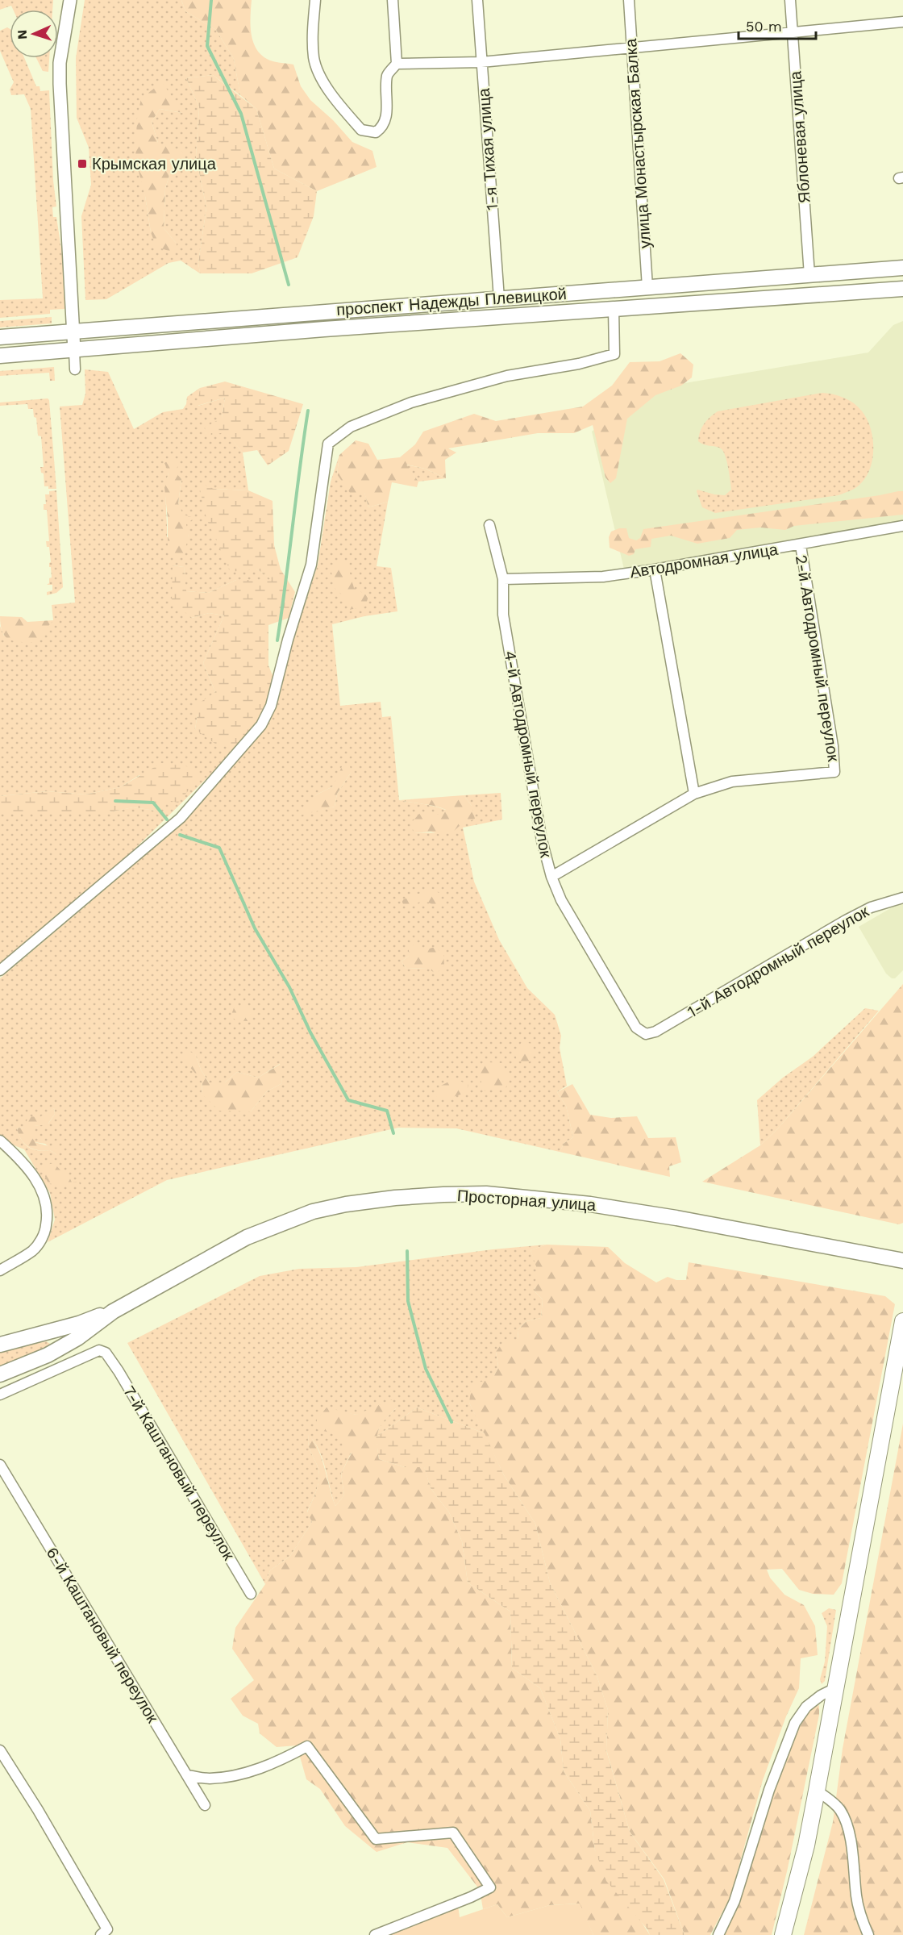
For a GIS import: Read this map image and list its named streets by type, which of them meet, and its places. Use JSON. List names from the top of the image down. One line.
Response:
{"streets":{"main road":["проспект Надежды Плевицкой","Просторная улица"],"street":["Яблоневая улица","улица Монастырская Балка","1-я Тихая улица","Автодромная улица","2-й Автодромный переулок","4-й Автодромный переулок","1-й Автодромный переулок","7-й Каштановый переулок","6-й Каштановый переулок"]},"crossings":[["Яблоневая улица","проспект Надежды Плевицкой"],["улица Монастырская Балка","проспект Надежды Плевицкой"],["1-я Тихая улица","проспект Надежды Плевицкой"],["Автодромная улица","2-й Автодромный переулок"],["Автодромная улица","4-й Автодромный переулок"],["4-й Автодромный переулок","1-й Автодромный переулок"]],"places":{"transit":["Крымская улица"]},"scale_bar":"50 m","north":"left"}
